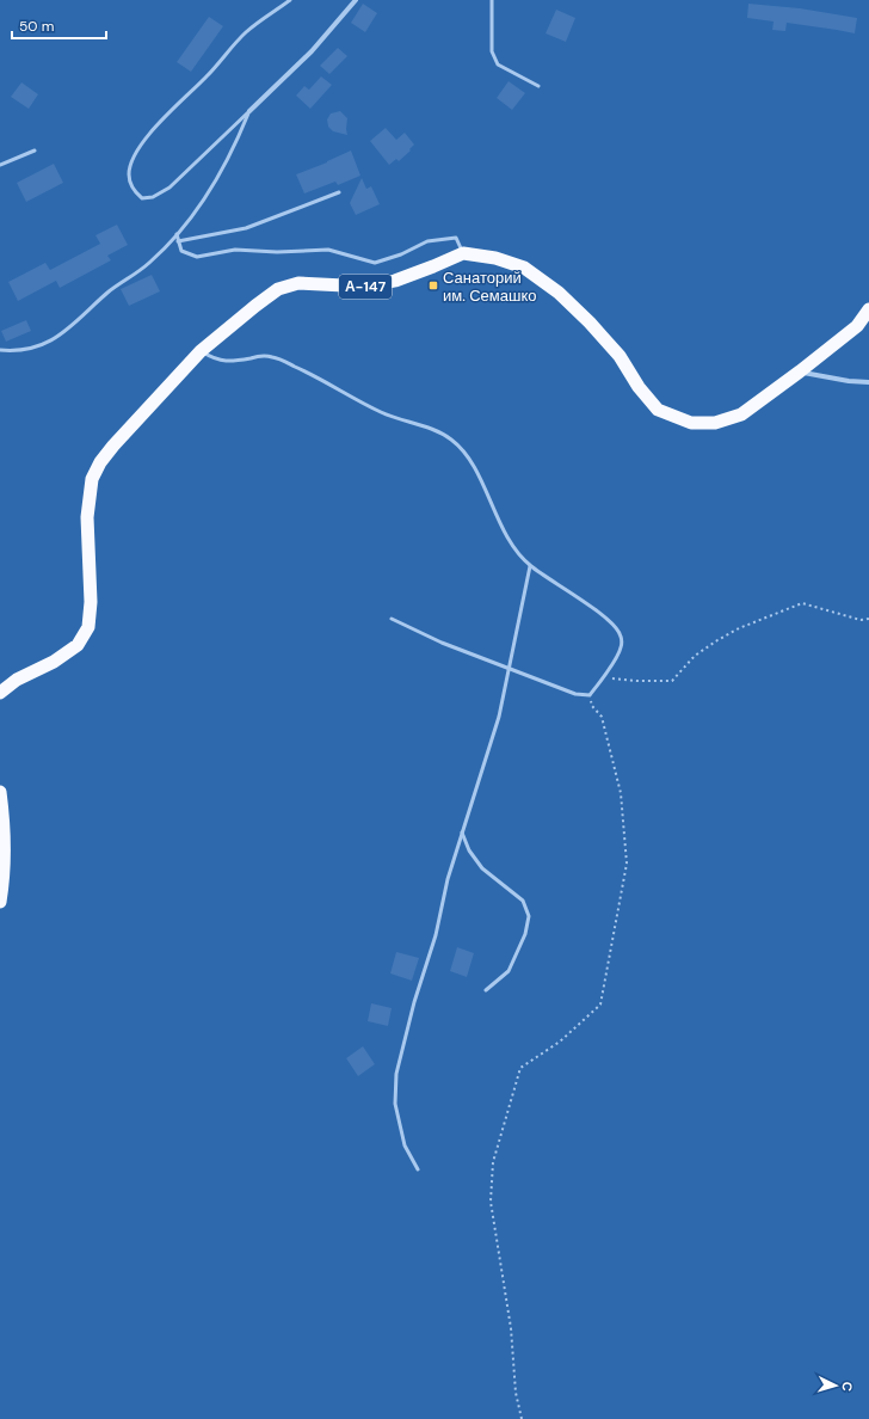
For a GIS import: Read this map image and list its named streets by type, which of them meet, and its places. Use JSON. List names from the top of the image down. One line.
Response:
{"streets":{"highway":["А-147"]},"places":{"transit":["Санаторий им. Семашко"]},"scale_bar":"50 m","north":"right"}
